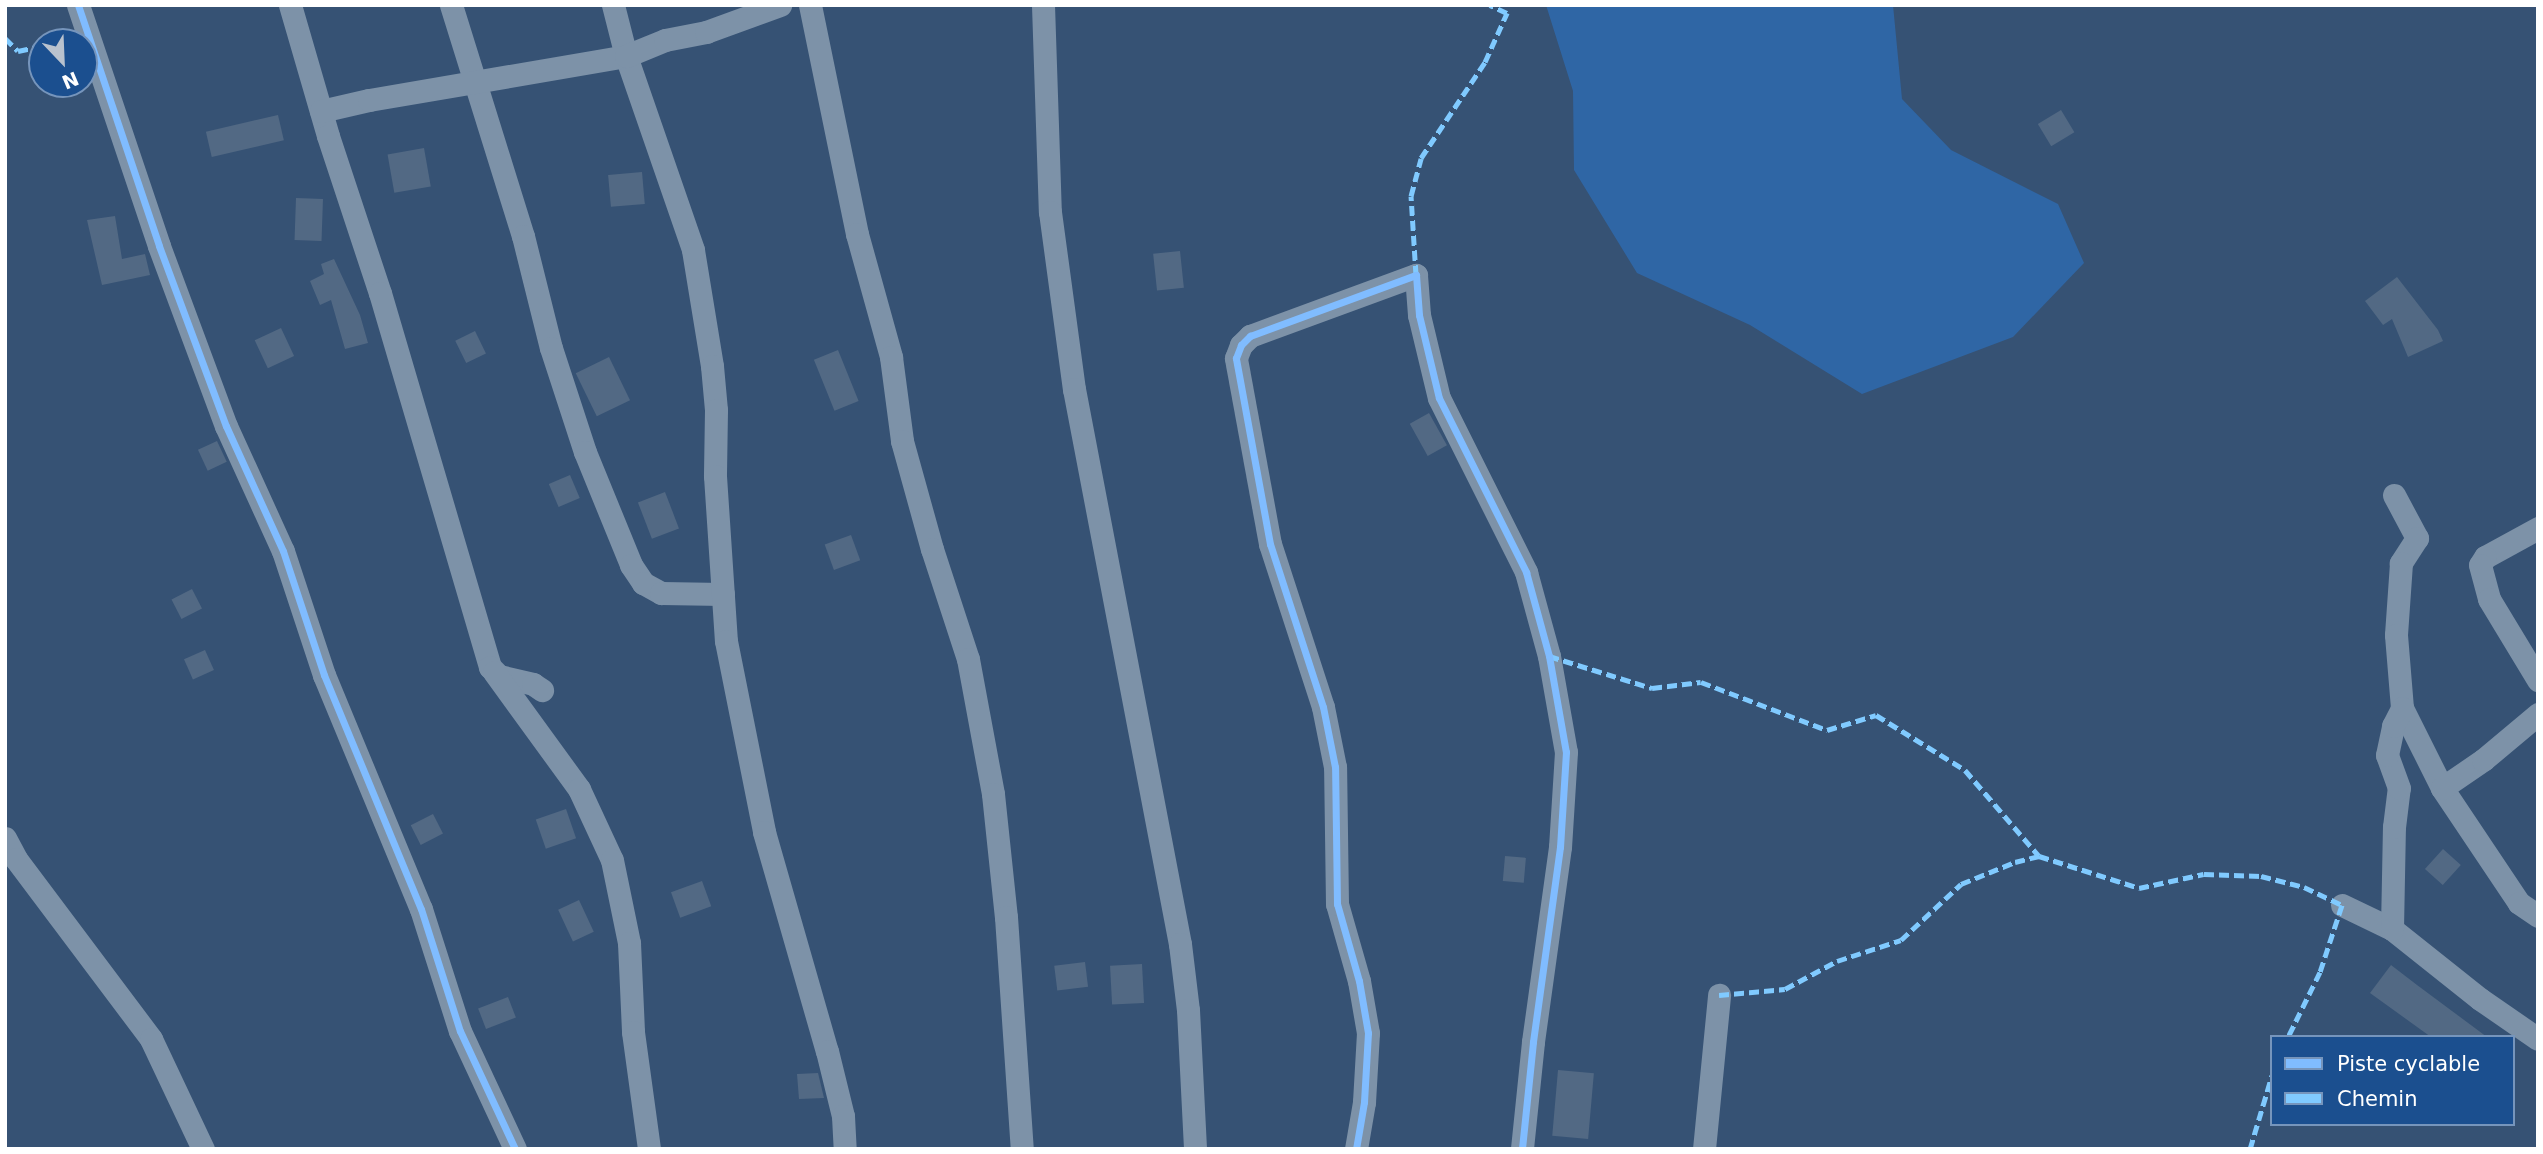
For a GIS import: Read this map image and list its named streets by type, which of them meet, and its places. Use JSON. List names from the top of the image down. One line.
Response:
{"legend":["Piste cyclable","Chemin"],"north":"bottom right"}
